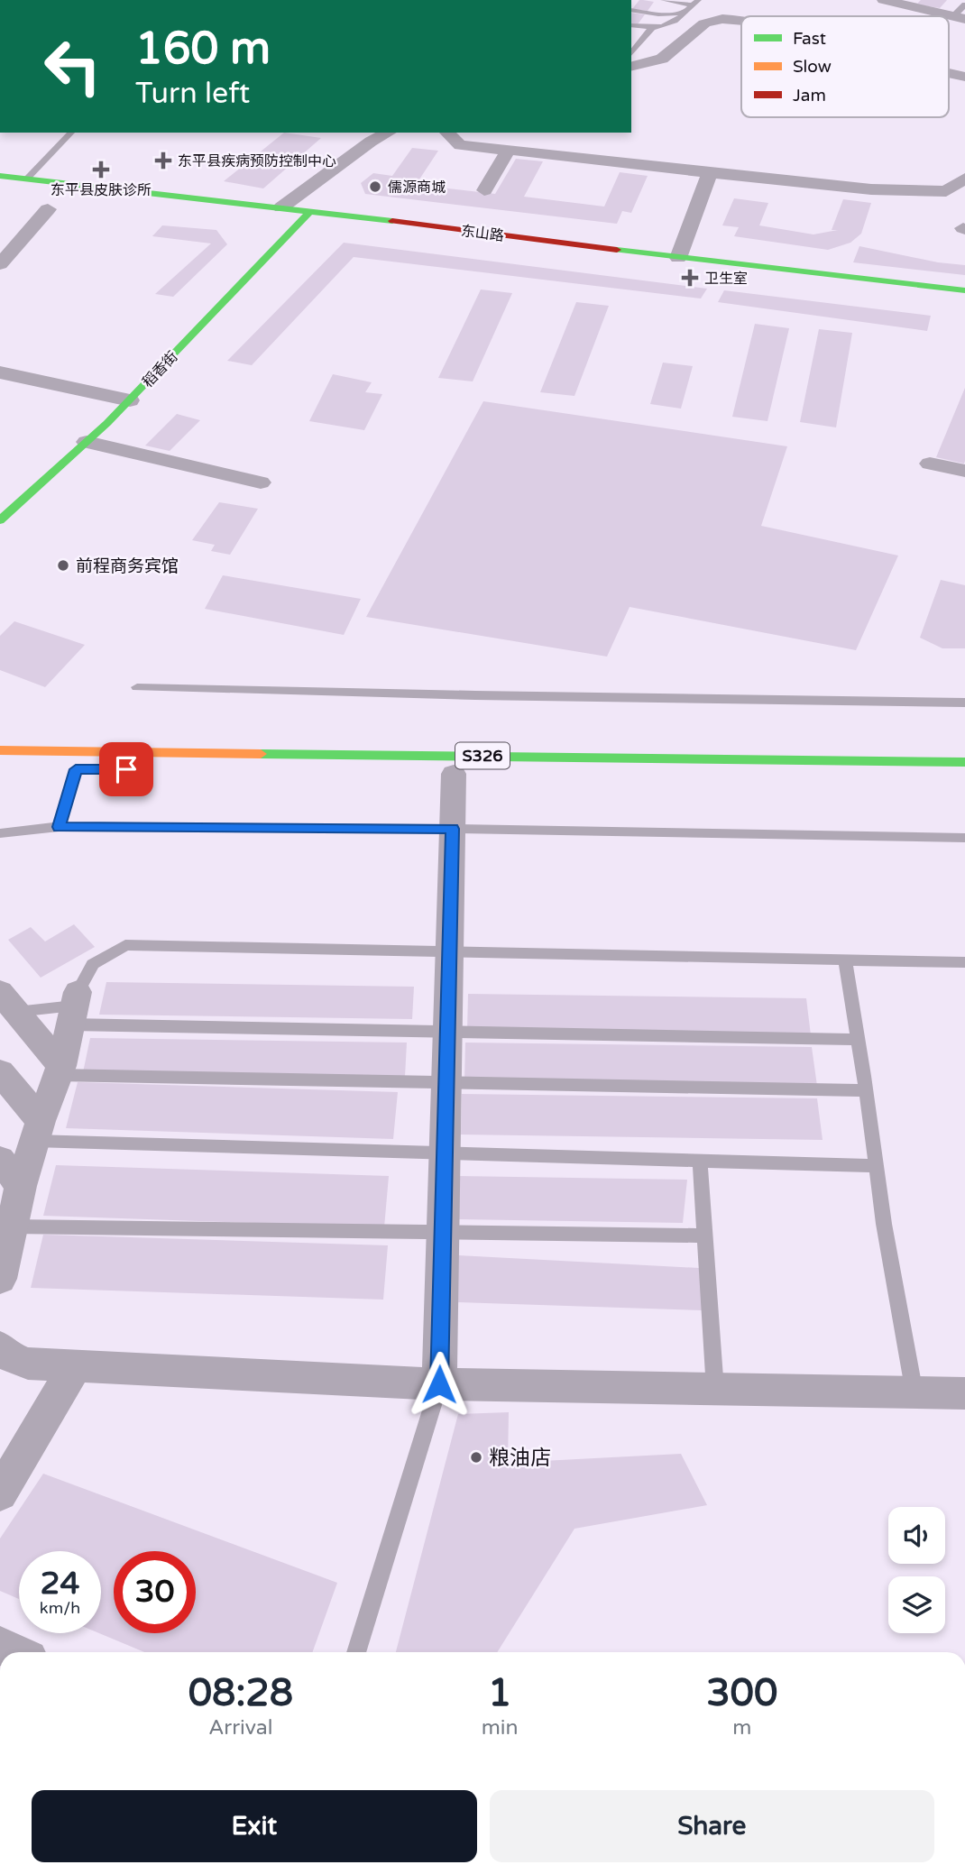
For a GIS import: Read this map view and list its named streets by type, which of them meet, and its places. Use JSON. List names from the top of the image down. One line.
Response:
{"streets":{"main road":["东山路","稻香街","S326"]},"crossings":[["东山路","稻香街"]],"places":{"health":["东平县疾病预防控制中心","东平县皮肤诊所","卫生室"],"other":["儒源商城","前程商务宾馆","粮油店"]},"legend":["Fast","Slow","Jam"],"page":{"turn":["160 m","Turn left"],"speed":"24 km/h","limit":"30","eta":["08:28","Arrival","1","min","300","m"],"buttons":["Exit","Share"]}}
